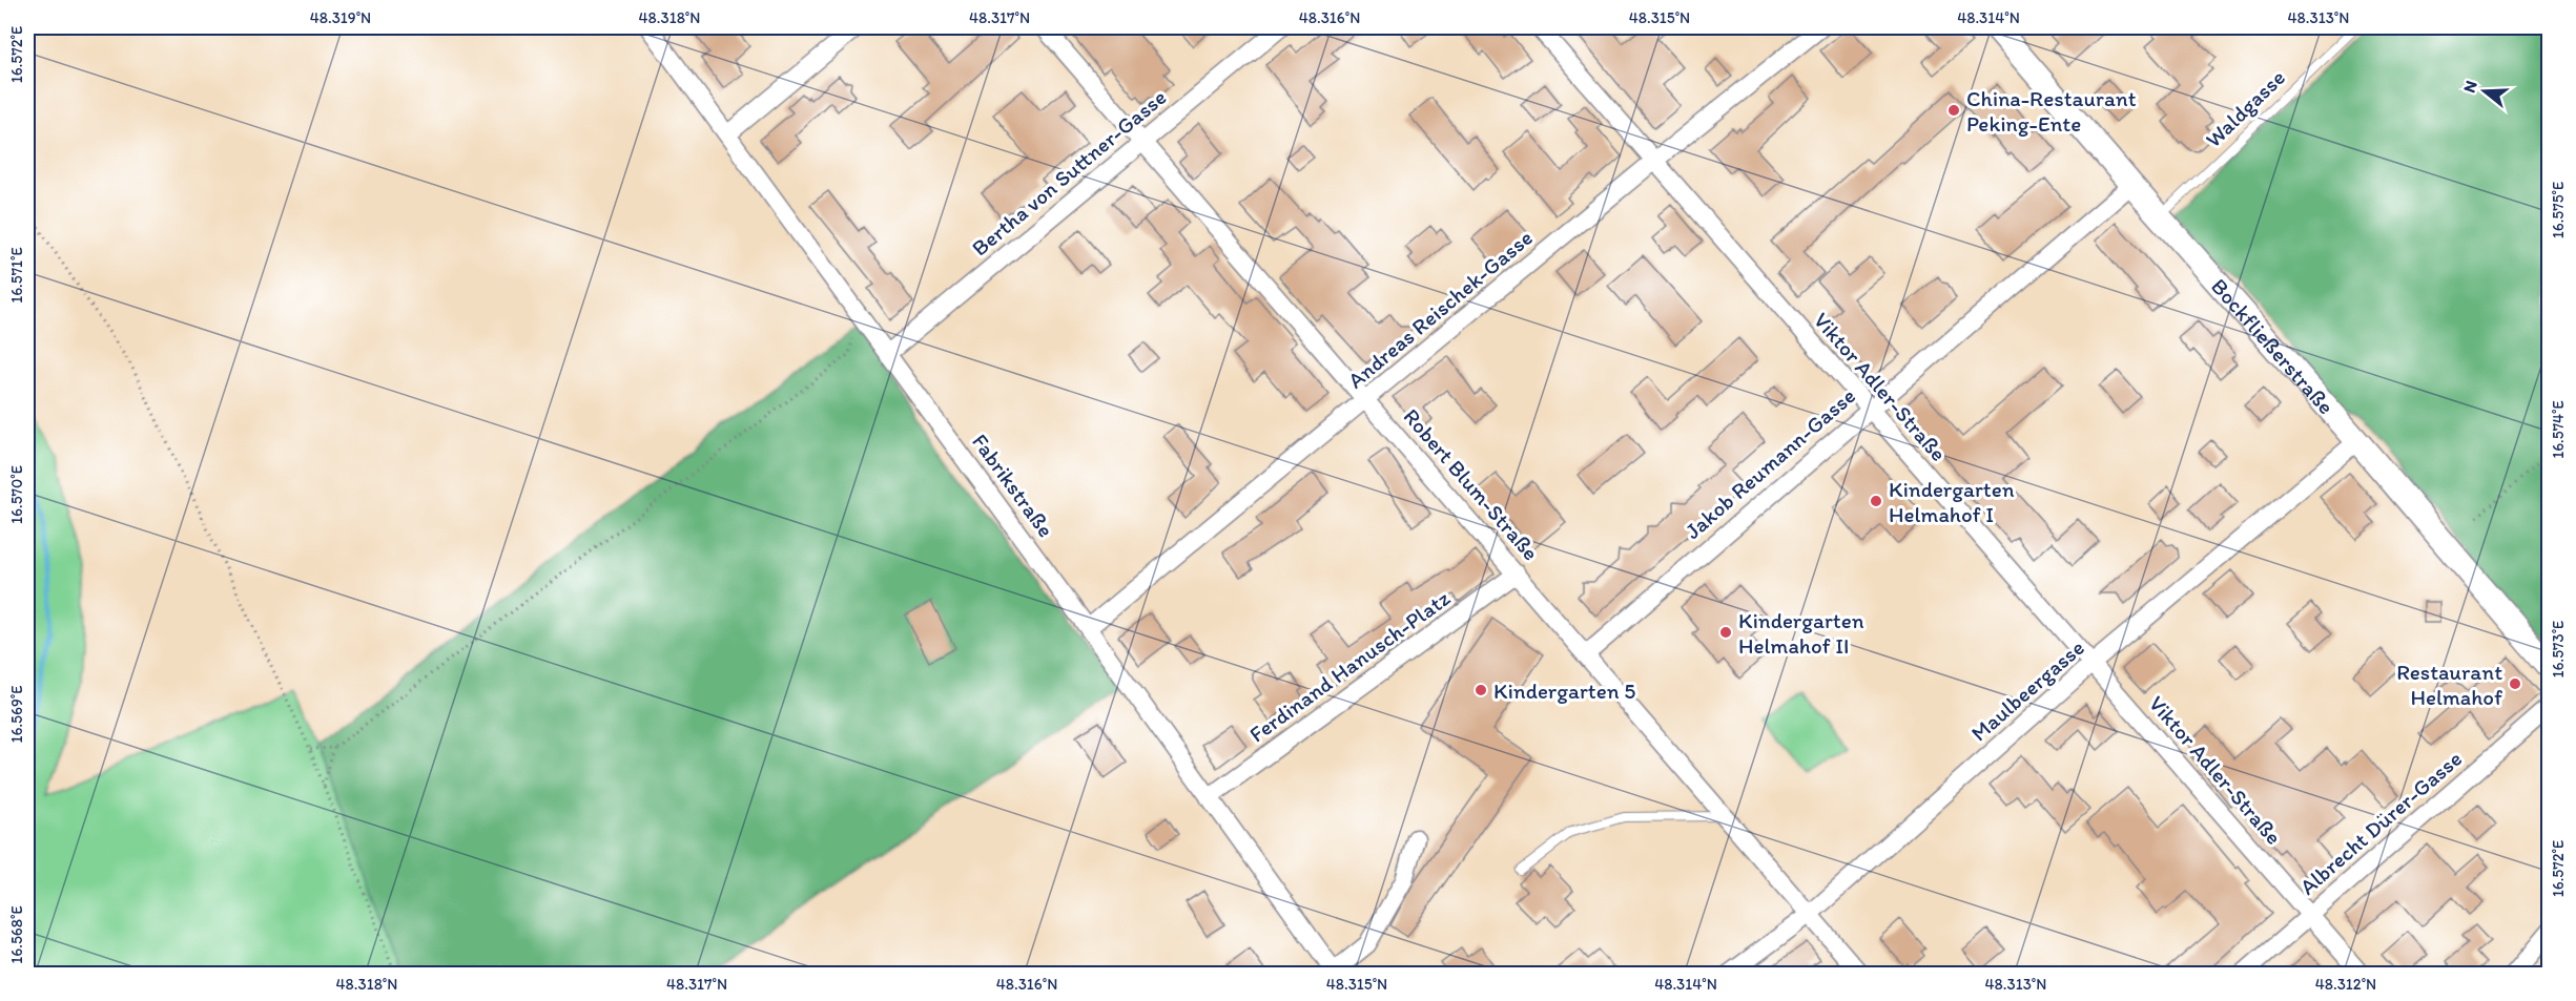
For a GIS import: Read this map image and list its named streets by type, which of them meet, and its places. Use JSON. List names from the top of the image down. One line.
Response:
{"streets":{"main road":["Bockfließerstraße"],"street":["Bertha von Suttner-Gasse","Andreas Reischek-Gasse","Viktor Adler-Straße","Jakob Reumann-Gasse","Robert Blum-Straße","Fabrikstraße","Ferdinand Hanusch-Platz","Maulbeergasse","Albrecht Dürer-Gasse"],"lane":["Waldgasse"]},"crossings":[["Waldgasse","Bockfließerstraße"],["Bertha von Suttner-Gasse","Robert Blum-Straße"],["Bertha von Suttner-Gasse","Fabrikstraße"],["Andreas Reischek-Gasse","Viktor Adler-Straße"],["Andreas Reischek-Gasse","Robert Blum-Straße"],["Andreas Reischek-Gasse","Fabrikstraße"],["Bockfließerstraße","Jakob Reumann-Gasse"],["Bockfließerstraße","Maulbeergasse"],["Viktor Adler-Straße","Jakob Reumann-Gasse"],["Viktor Adler-Straße","Maulbeergasse"],["Viktor Adler-Straße","Albrecht Dürer-Gasse"],["Jakob Reumann-Gasse","Robert Blum-Straße"],["Robert Blum-Straße","Ferdinand Hanusch-Platz"],["Robert Blum-Straße","Maulbeergasse"],["Fabrikstraße","Ferdinand Hanusch-Platz"]],"places":["China-Restaurant Peking-Ente","Kindergarten Helmahof I","Kindergarten Helmahof II","Restaurant Helmahof","Kindergarten 5"],"north":"left","coordinates":["48.319°N","48.318°N","48.317°N","48.316°N","48.315°N","48.314°N","48.313°N","16.572°E","16.575°E","16.571°E","16.574°E","16.570°E","16.573°E","16.569°E","16.568°E","48.312°N"]}
